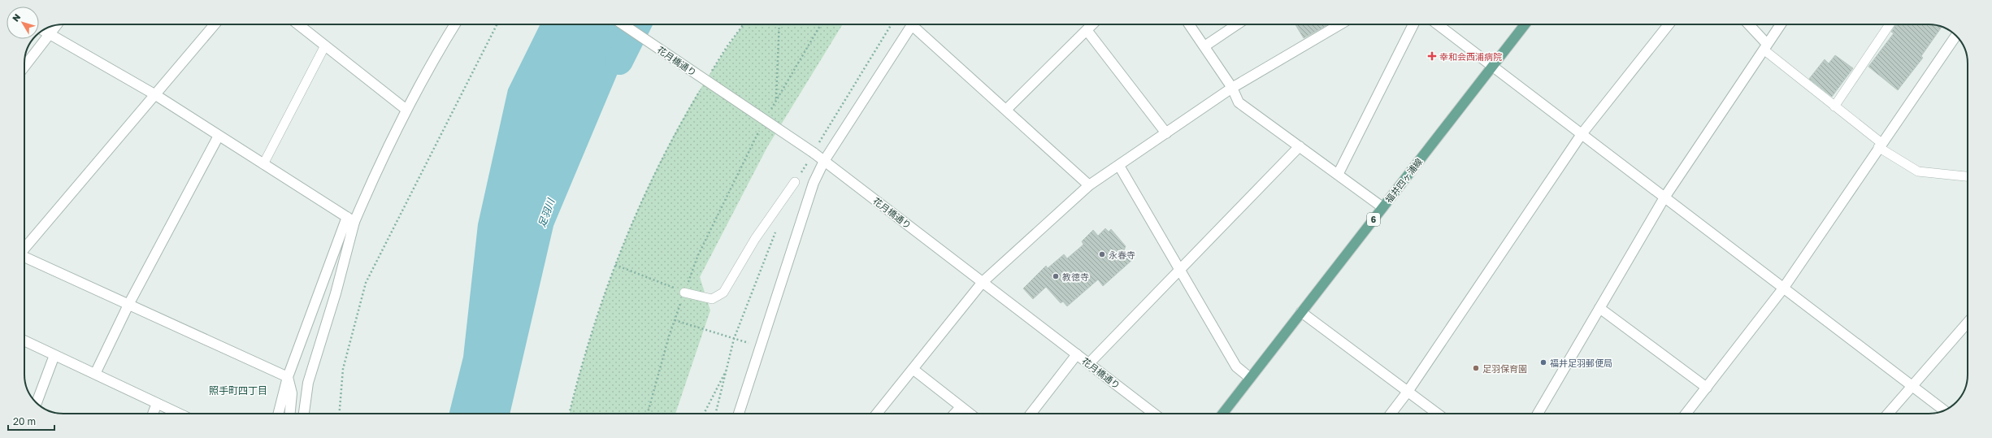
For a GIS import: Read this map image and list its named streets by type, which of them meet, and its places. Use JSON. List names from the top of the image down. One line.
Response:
{"streets":{"main road":["福井四ヶ浦線","6"],"street":["花月橋通り"]},"districts":["照手町四丁目"],"water":["足羽川"],"places":{"health":["幸和会西浦病院"],"other":["永春寺","教徳寺","福井足羽郵便局","足羽保育園"]},"scale_bar":"20 m","north":"top left"}
